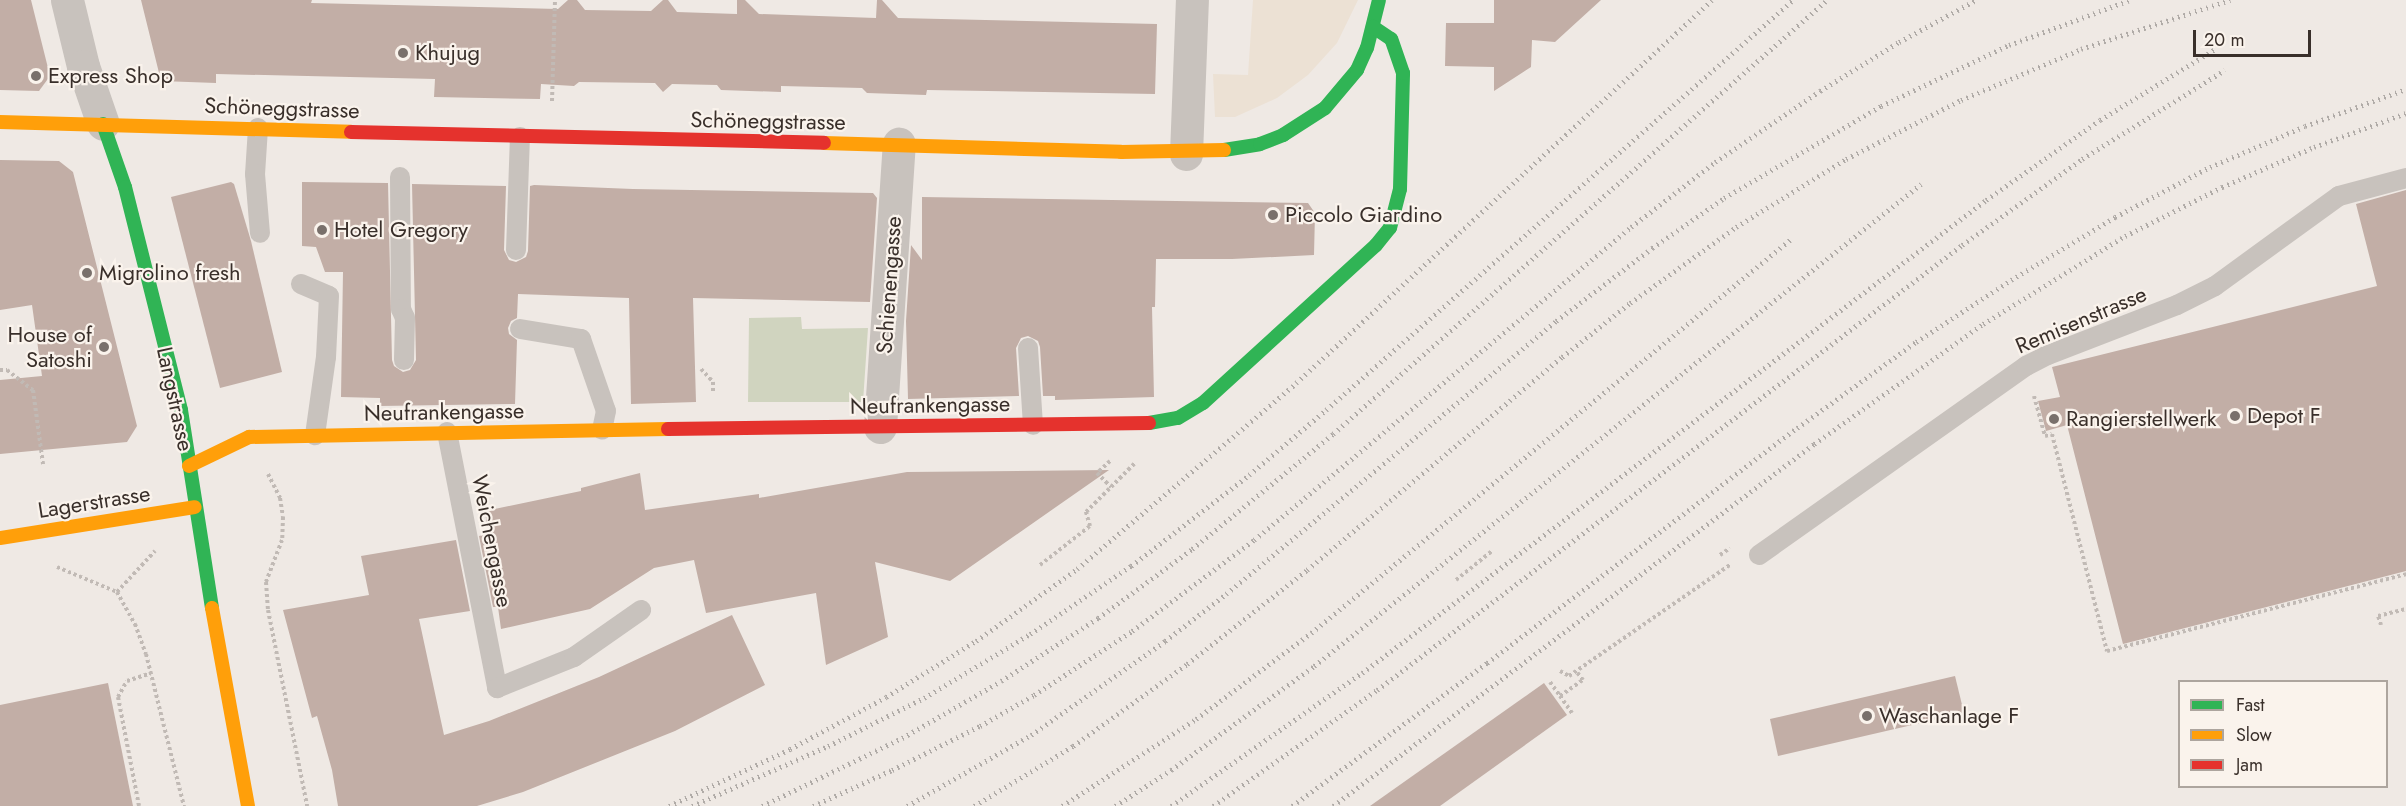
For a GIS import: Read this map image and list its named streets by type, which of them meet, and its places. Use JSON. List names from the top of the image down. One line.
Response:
{"streets":{"street":["Schöneggstrasse","Schienengasse","Langstrasse","Neufrankengasse","Lagerstrasse"],"lane":["Remisenstrasse","Weichengasse"]},"crossings":[["Schöneggstrasse","Schienengasse"],["Schöneggstrasse","Langstrasse"],["Schöneggstrasse","Neufrankengasse"],["Schienengasse","Neufrankengasse"],["Langstrasse","Neufrankengasse"],["Langstrasse","Lagerstrasse"],["Neufrankengasse","Weichengasse"]],"places":["Khujug","Express Shop","Piccolo Giardino","Hotel Gregory","Migrolino fresh","House of Satoshi","Depot F","Rangierstellwerk","Waschanlage F"],"legend":["Fast","Slow","Jam"],"scale_bar":"20 m"}
